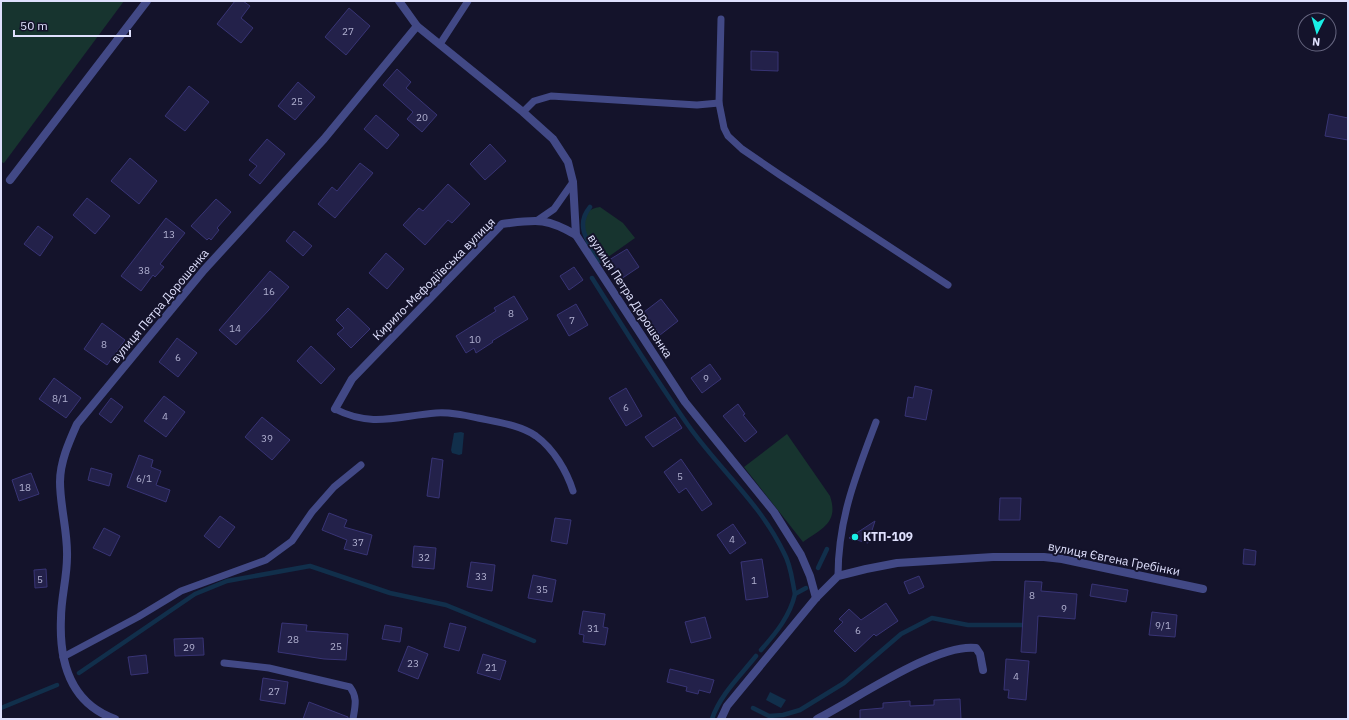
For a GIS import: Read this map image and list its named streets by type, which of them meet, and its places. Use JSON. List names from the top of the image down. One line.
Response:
{"streets":{"street":["Кирило-Мефодіївська вулиця","вулиця Петра Дорошенка","вулиця Євгена Гребінки"]},"crossings":[["Кирило-Мефодіївська вулиця","вулиця Петра Дорошенка"]],"places":["КТП-109"],"house_numbers":["27","25","20","13","38","16","8","7","14","10","8","6","9","8/1","6","4","39","5","6/1","18","4","37","32","33","5","1","35","8","9","9/1","31","6","28","25","29","23","21","4","27"],"scale_bar":"50 m","north":"bottom"}
